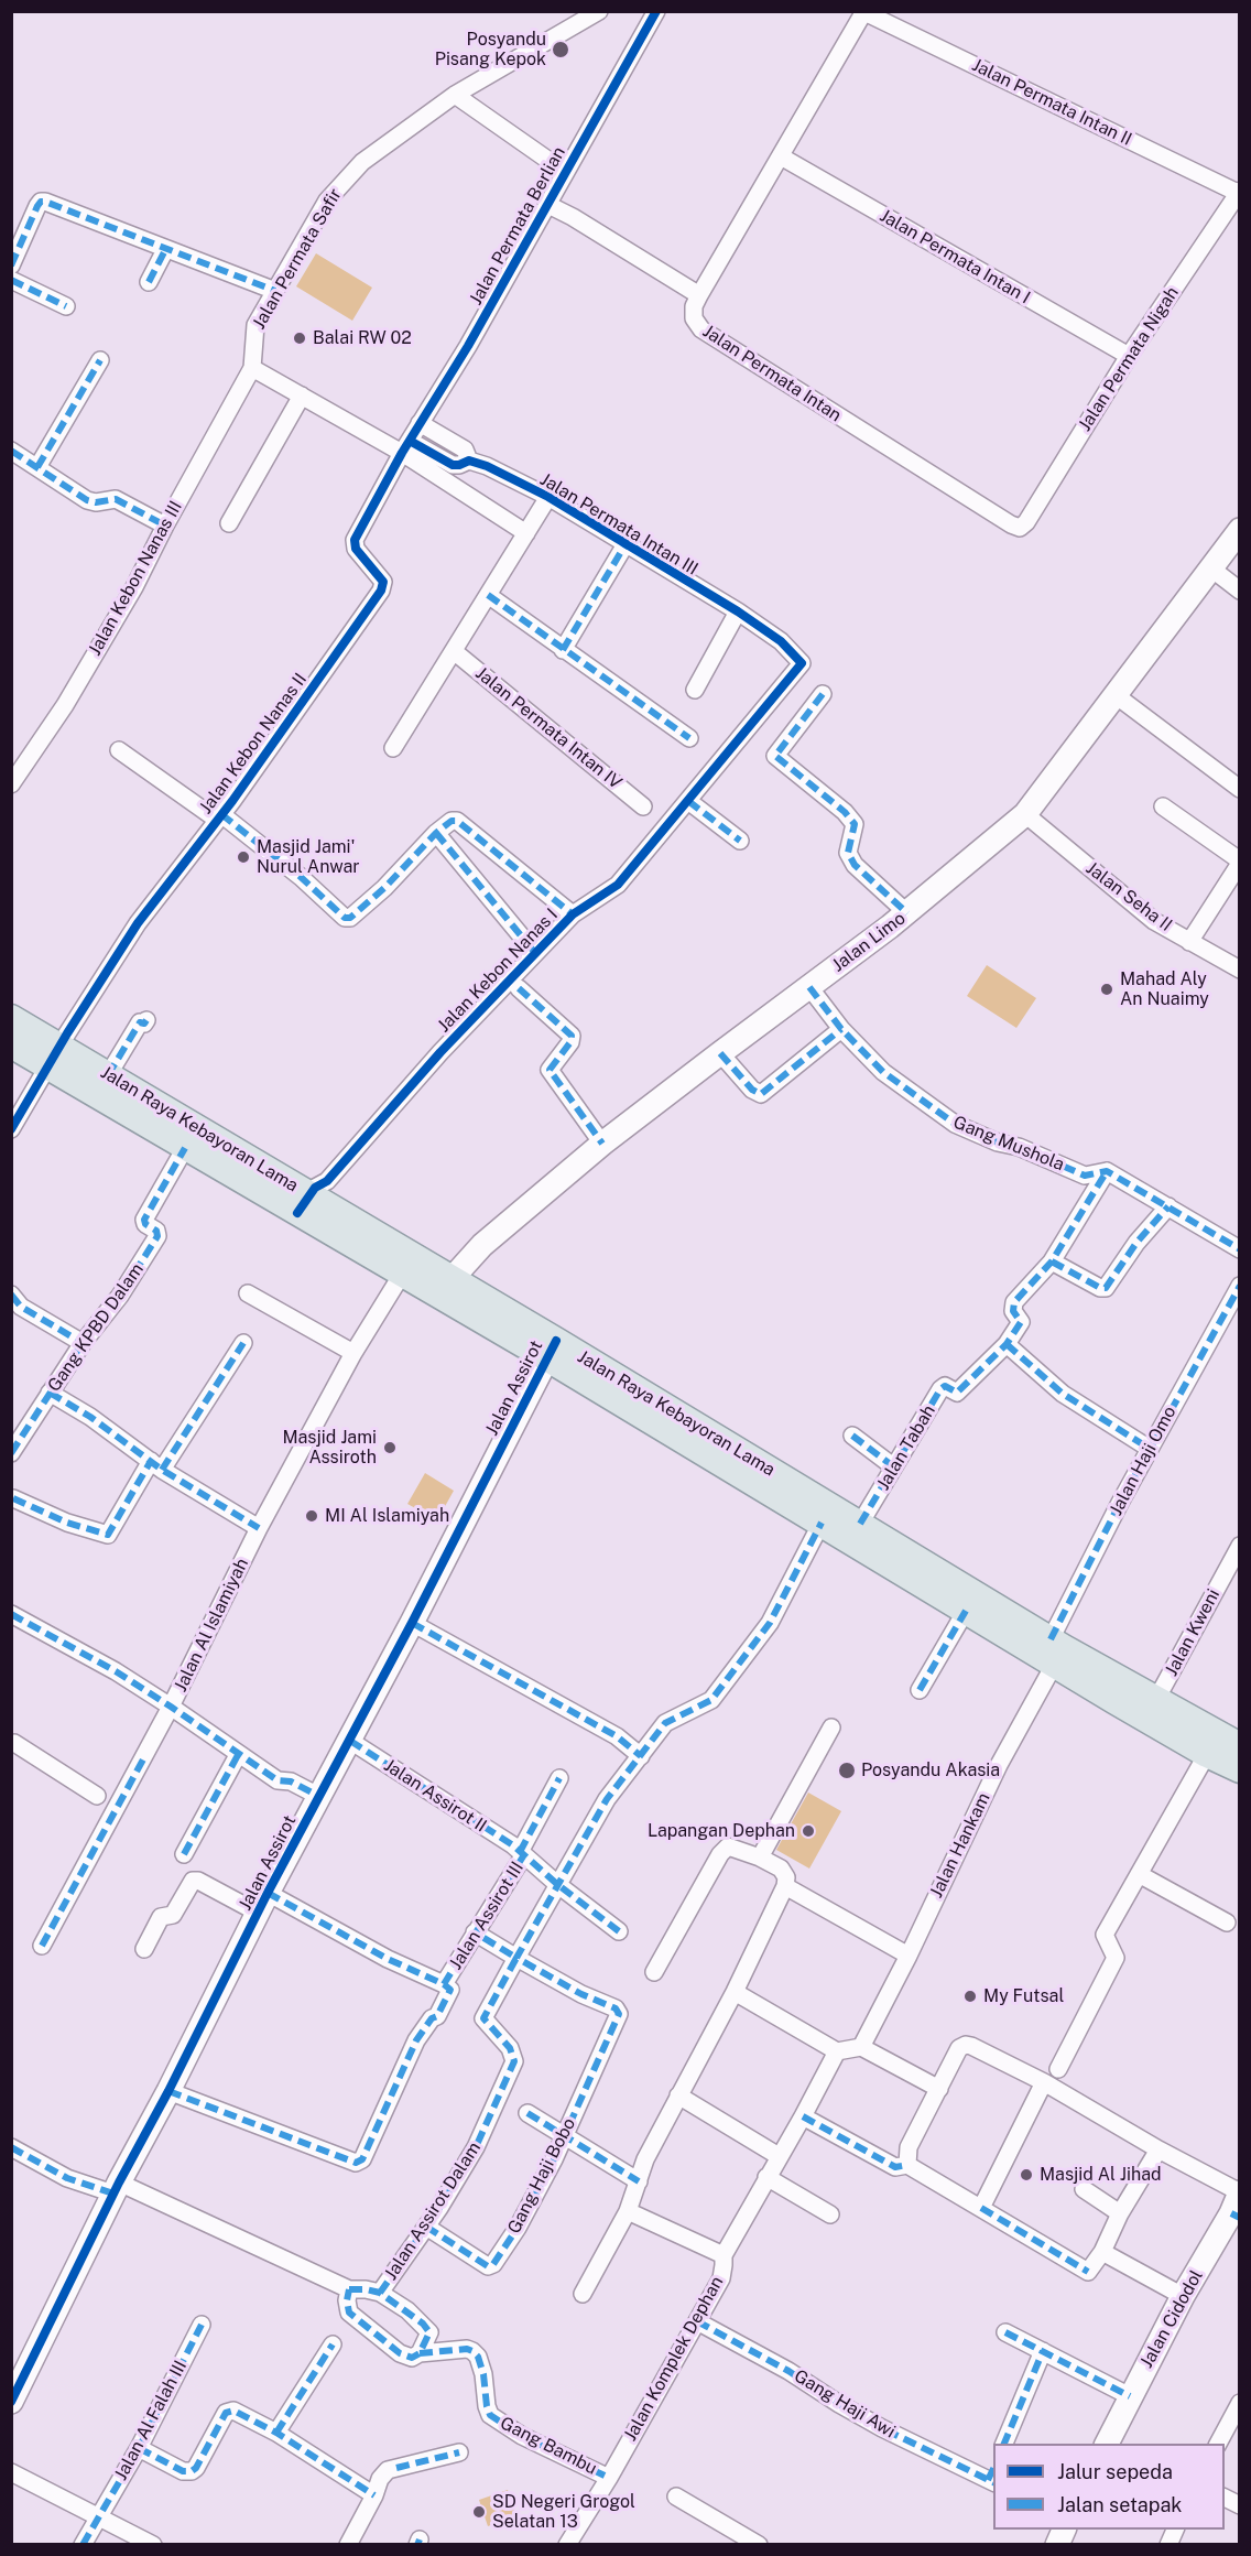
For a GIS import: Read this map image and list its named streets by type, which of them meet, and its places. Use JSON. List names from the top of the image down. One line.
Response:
{"streets":{"main road":["Jalan Raya Kebayoran Lama"],"street":["Jalan Permata Intan II","Jalan Permata Berlian","Jalan Permata Intan I","Jalan Permata Safir","Jalan Permata Nigah","Jalan Permata Intan","Jalan Permata Intan III","Jalan Kebon Nanas III","Jalan Permata Intan IV","Jalan Kebon Nanas II","Jalan Seha II","Jalan Limo","Jalan Kebon Nanas I","Gang Mushola","Gang KPBD Dalam","Jalan Assirot","Jalan Tabah","Jalan Haji Omo","Jalan Al Islamiyah","Jalan Kweni","Jalan Assirot II","Jalan Hankam","Jalan Assirot III","Gang Haji Bobo","Jalan Assirot Dalam","Jalan Cidodol","Jalan Komplek Dephan","Gang Haji Awi","Jalan Al Falah III","Gang Bambu"]},"crossings":[["Jalan Permata Intan II","Jalan Permata Nigah"],["Jalan Permata Intan II","Jalan Permata Intan"],["Jalan Permata Berlian","Jalan Permata Intan III"],["Jalan Permata Berlian","Jalan Kebon Nanas II"],["Jalan Permata Intan I","Jalan Permata Nigah"],["Jalan Permata Intan I","Jalan Permata Intan"],["Jalan Permata Safir","Jalan Kebon Nanas III"],["Jalan Permata Nigah","Jalan Permata Intan"],["Jalan Permata Intan III","Jalan Kebon Nanas II"],["Jalan Permata Intan III","Jalan Kebon Nanas I"],["Jalan Kebon Nanas II","Jalan Raya Kebayoran Lama"],["Jalan Seha II","Jalan Limo"],["Jalan Limo","Jalan Raya Kebayoran Lama"],["Jalan Limo","Gang Mushola"],["Jalan Kebon Nanas I","Jalan Raya Kebayoran Lama"],["Jalan Raya Kebayoran Lama","Gang KPBD Dalam"],["Jalan Raya Kebayoran Lama","Jalan Assirot"],["Jalan Raya Kebayoran Lama","Jalan Tabah"],["Jalan Raya Kebayoran Lama","Jalan Haji Omo"],["Jalan Raya Kebayoran Lama","Jalan Al Islamiyah"],["Jalan Raya Kebayoran Lama","Jalan Kweni"],["Jalan Raya Kebayoran Lama","Jalan Hankam"],["Jalan Raya Kebayoran Lama","Jalan Assirot Dalam"],["Gang Mushola","Jalan Tabah"],["Jalan Assirot","Jalan Al Islamiyah"],["Jalan Assirot","Jalan Assirot II"],["Jalan Assirot","Jalan Assirot III"],["Jalan Assirot","Jalan Assirot Dalam"],["Jalan Haji Omo","Jalan Hankam"],["Jalan Assirot II","Jalan Assirot III"],["Gang Haji Bobo","Jalan Assirot Dalam"],["Jalan Assirot Dalam","Gang Bambu"],["Jalan Komplek Dephan","Gang Haji Awi"],["Jalan Komplek Dephan","Gang Bambu"]],"places":["Posyandu Pisang Kepok","Balai RW 02","Masjid Jami' Nurul Anwar","Mahad Aly An Nuaimy","Masjid Jami Assiroth","MI Al Islamiyah","Posyandu Akasia","Lapangan Dephan","My Futsal","Masjid Al Jihad","SD Negeri Grogol Selatan 13"],"legend":["Jalur sepeda","Jalan setapak"]}
